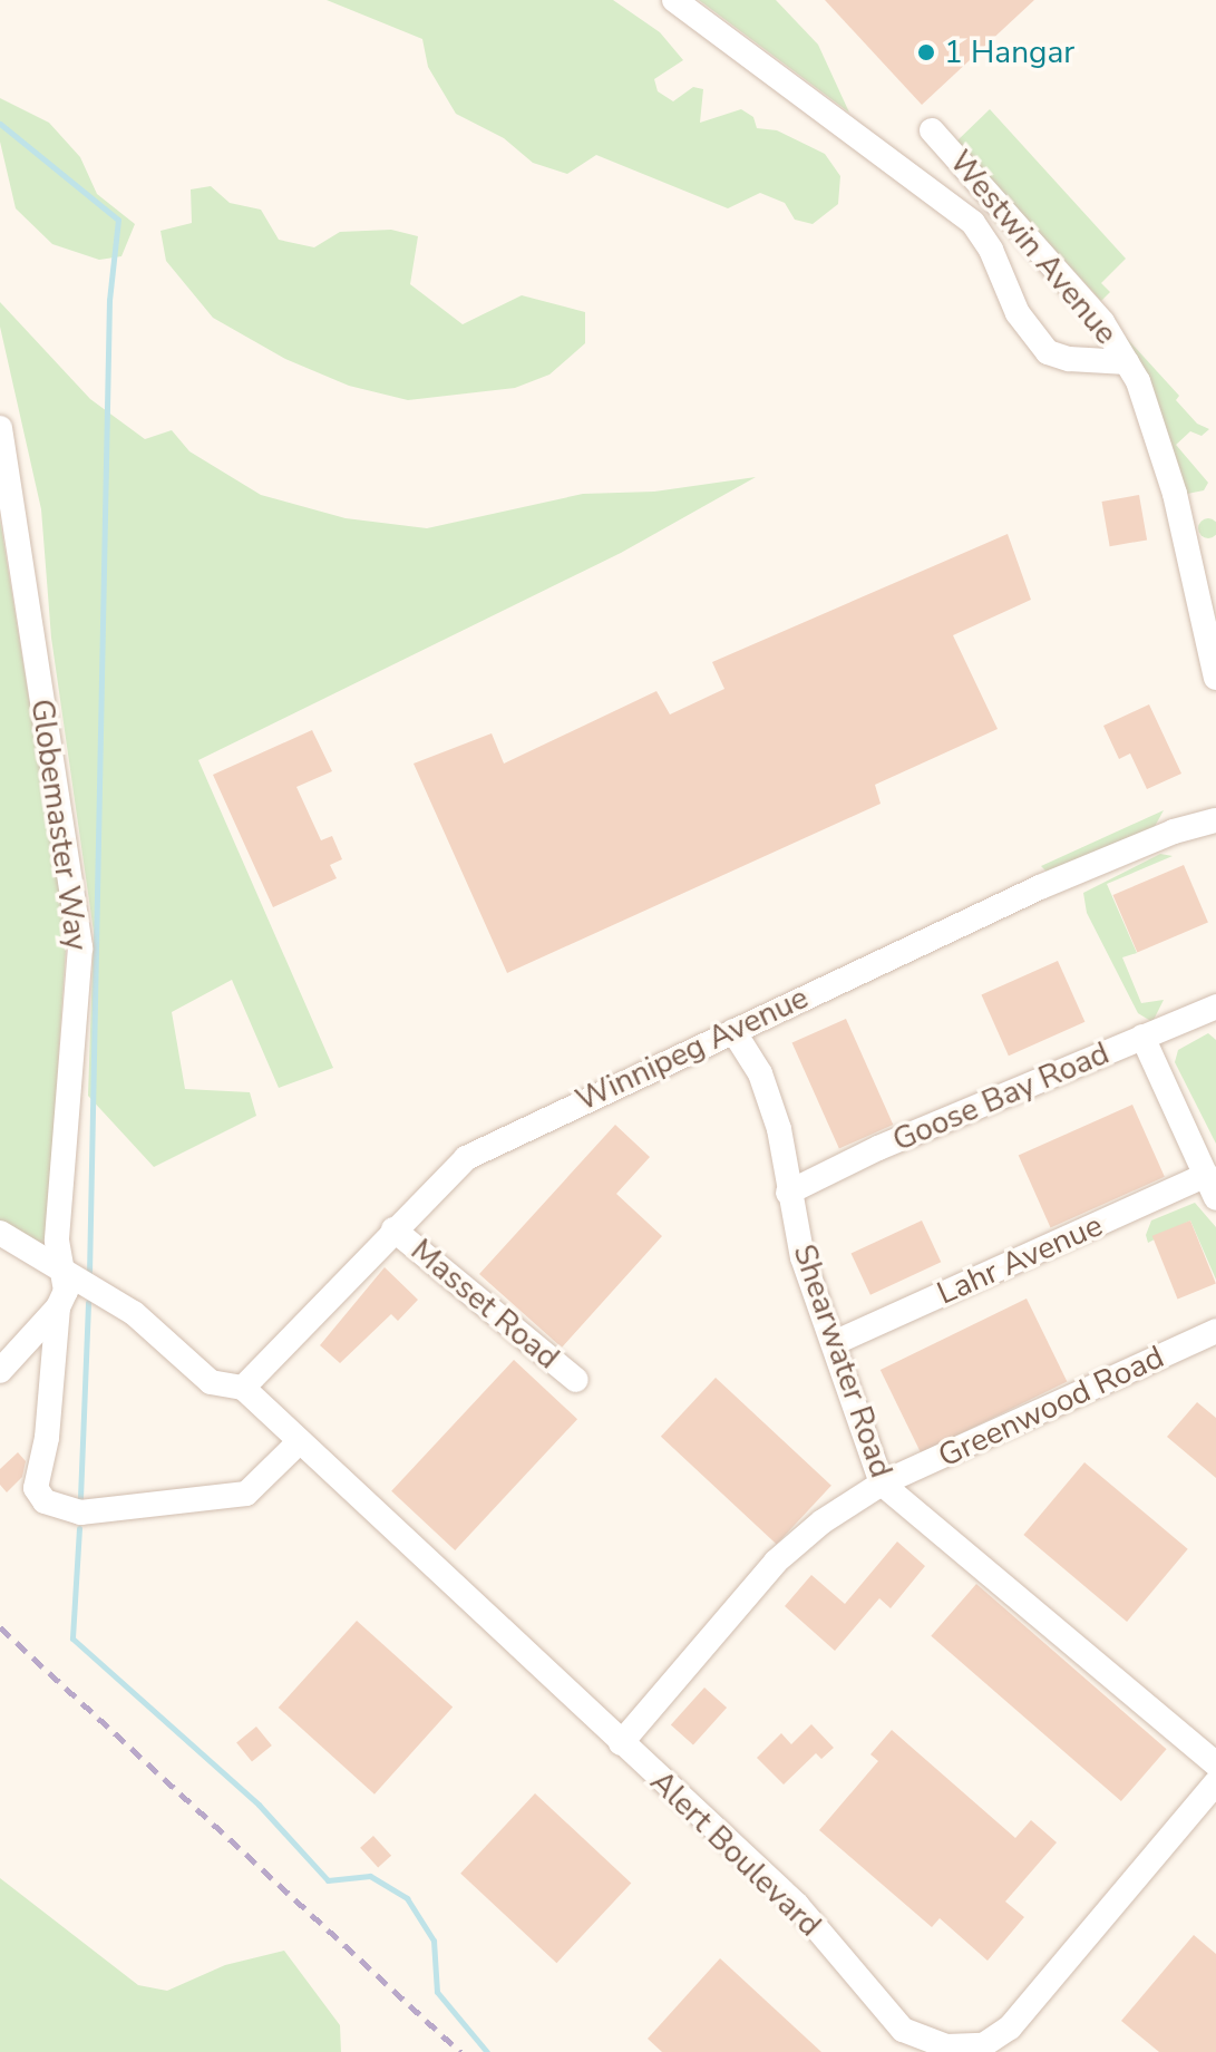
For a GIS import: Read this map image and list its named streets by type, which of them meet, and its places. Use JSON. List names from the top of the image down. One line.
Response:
{"streets":{"street":["Westwin Avenue","Globemaster Way","Winnipeg Avenue","Goose Bay Road","Lahr Avenue","Masset Road","Shearwater Road","Greenwood Road","Alert Boulevard"]},"crossings":[["Winnipeg Avenue","Masset Road"],["Winnipeg Avenue","Shearwater Road"],["Winnipeg Avenue","Alert Boulevard"],["Goose Bay Road","Shearwater Road"],["Lahr Avenue","Shearwater Road"],["Shearwater Road","Greenwood Road"],["Greenwood Road","Alert Boulevard"]],"places":["1 Hangar"]}
